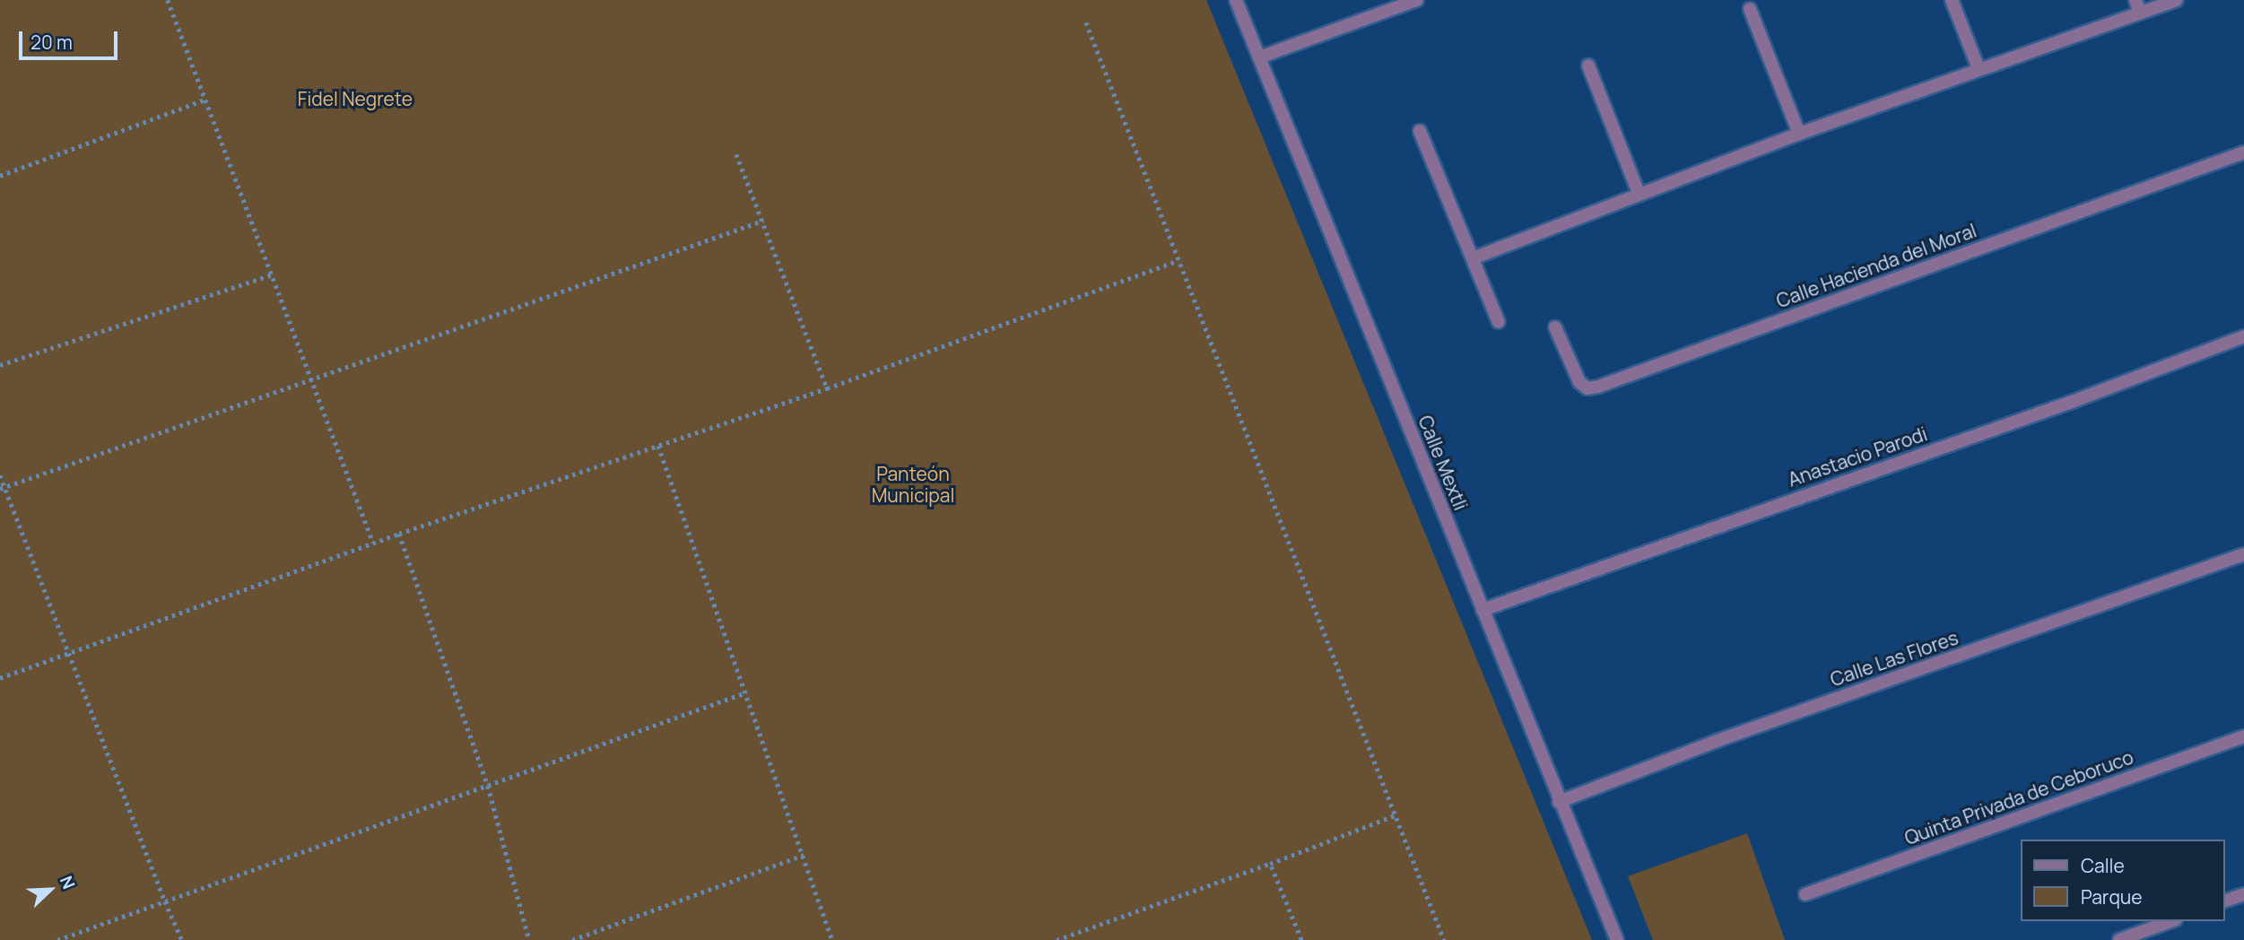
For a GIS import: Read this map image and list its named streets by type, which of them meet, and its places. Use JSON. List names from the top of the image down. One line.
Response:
{"streets":{"street":["Calle Hacienda del Moral","Anastacio Parodi","Calle Mextli","Calle Las Flores","Quinta Privada de Ceboruco"]},"crossings":[["Anastacio Parodi","Calle Mextli"],["Calle Mextli","Calle Las Flores"]],"parks":["Fidel Negrete","Panteón Municipal"],"legend":["Calle","Parque"],"scale_bar":"20 m","north":"top right"}
